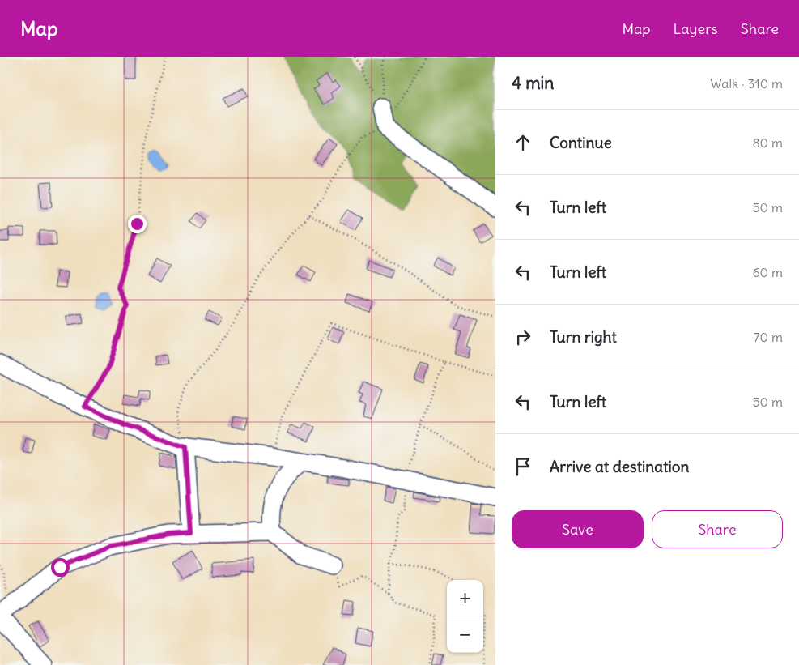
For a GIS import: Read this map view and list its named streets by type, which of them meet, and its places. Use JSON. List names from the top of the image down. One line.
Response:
{"page":{"header":"Map","nav":["Map","Layers","Share"],"heading":["4 min","Walk · 310 m"],"list":[["Continue","80 m"],["Turn left","50 m"],["Turn left","60 m"],["Turn right","70 m"],["Turn left","50 m"],"Arrive at destination"],"buttons":["Save","Share"],"map_buttons":["+","−"]}}
